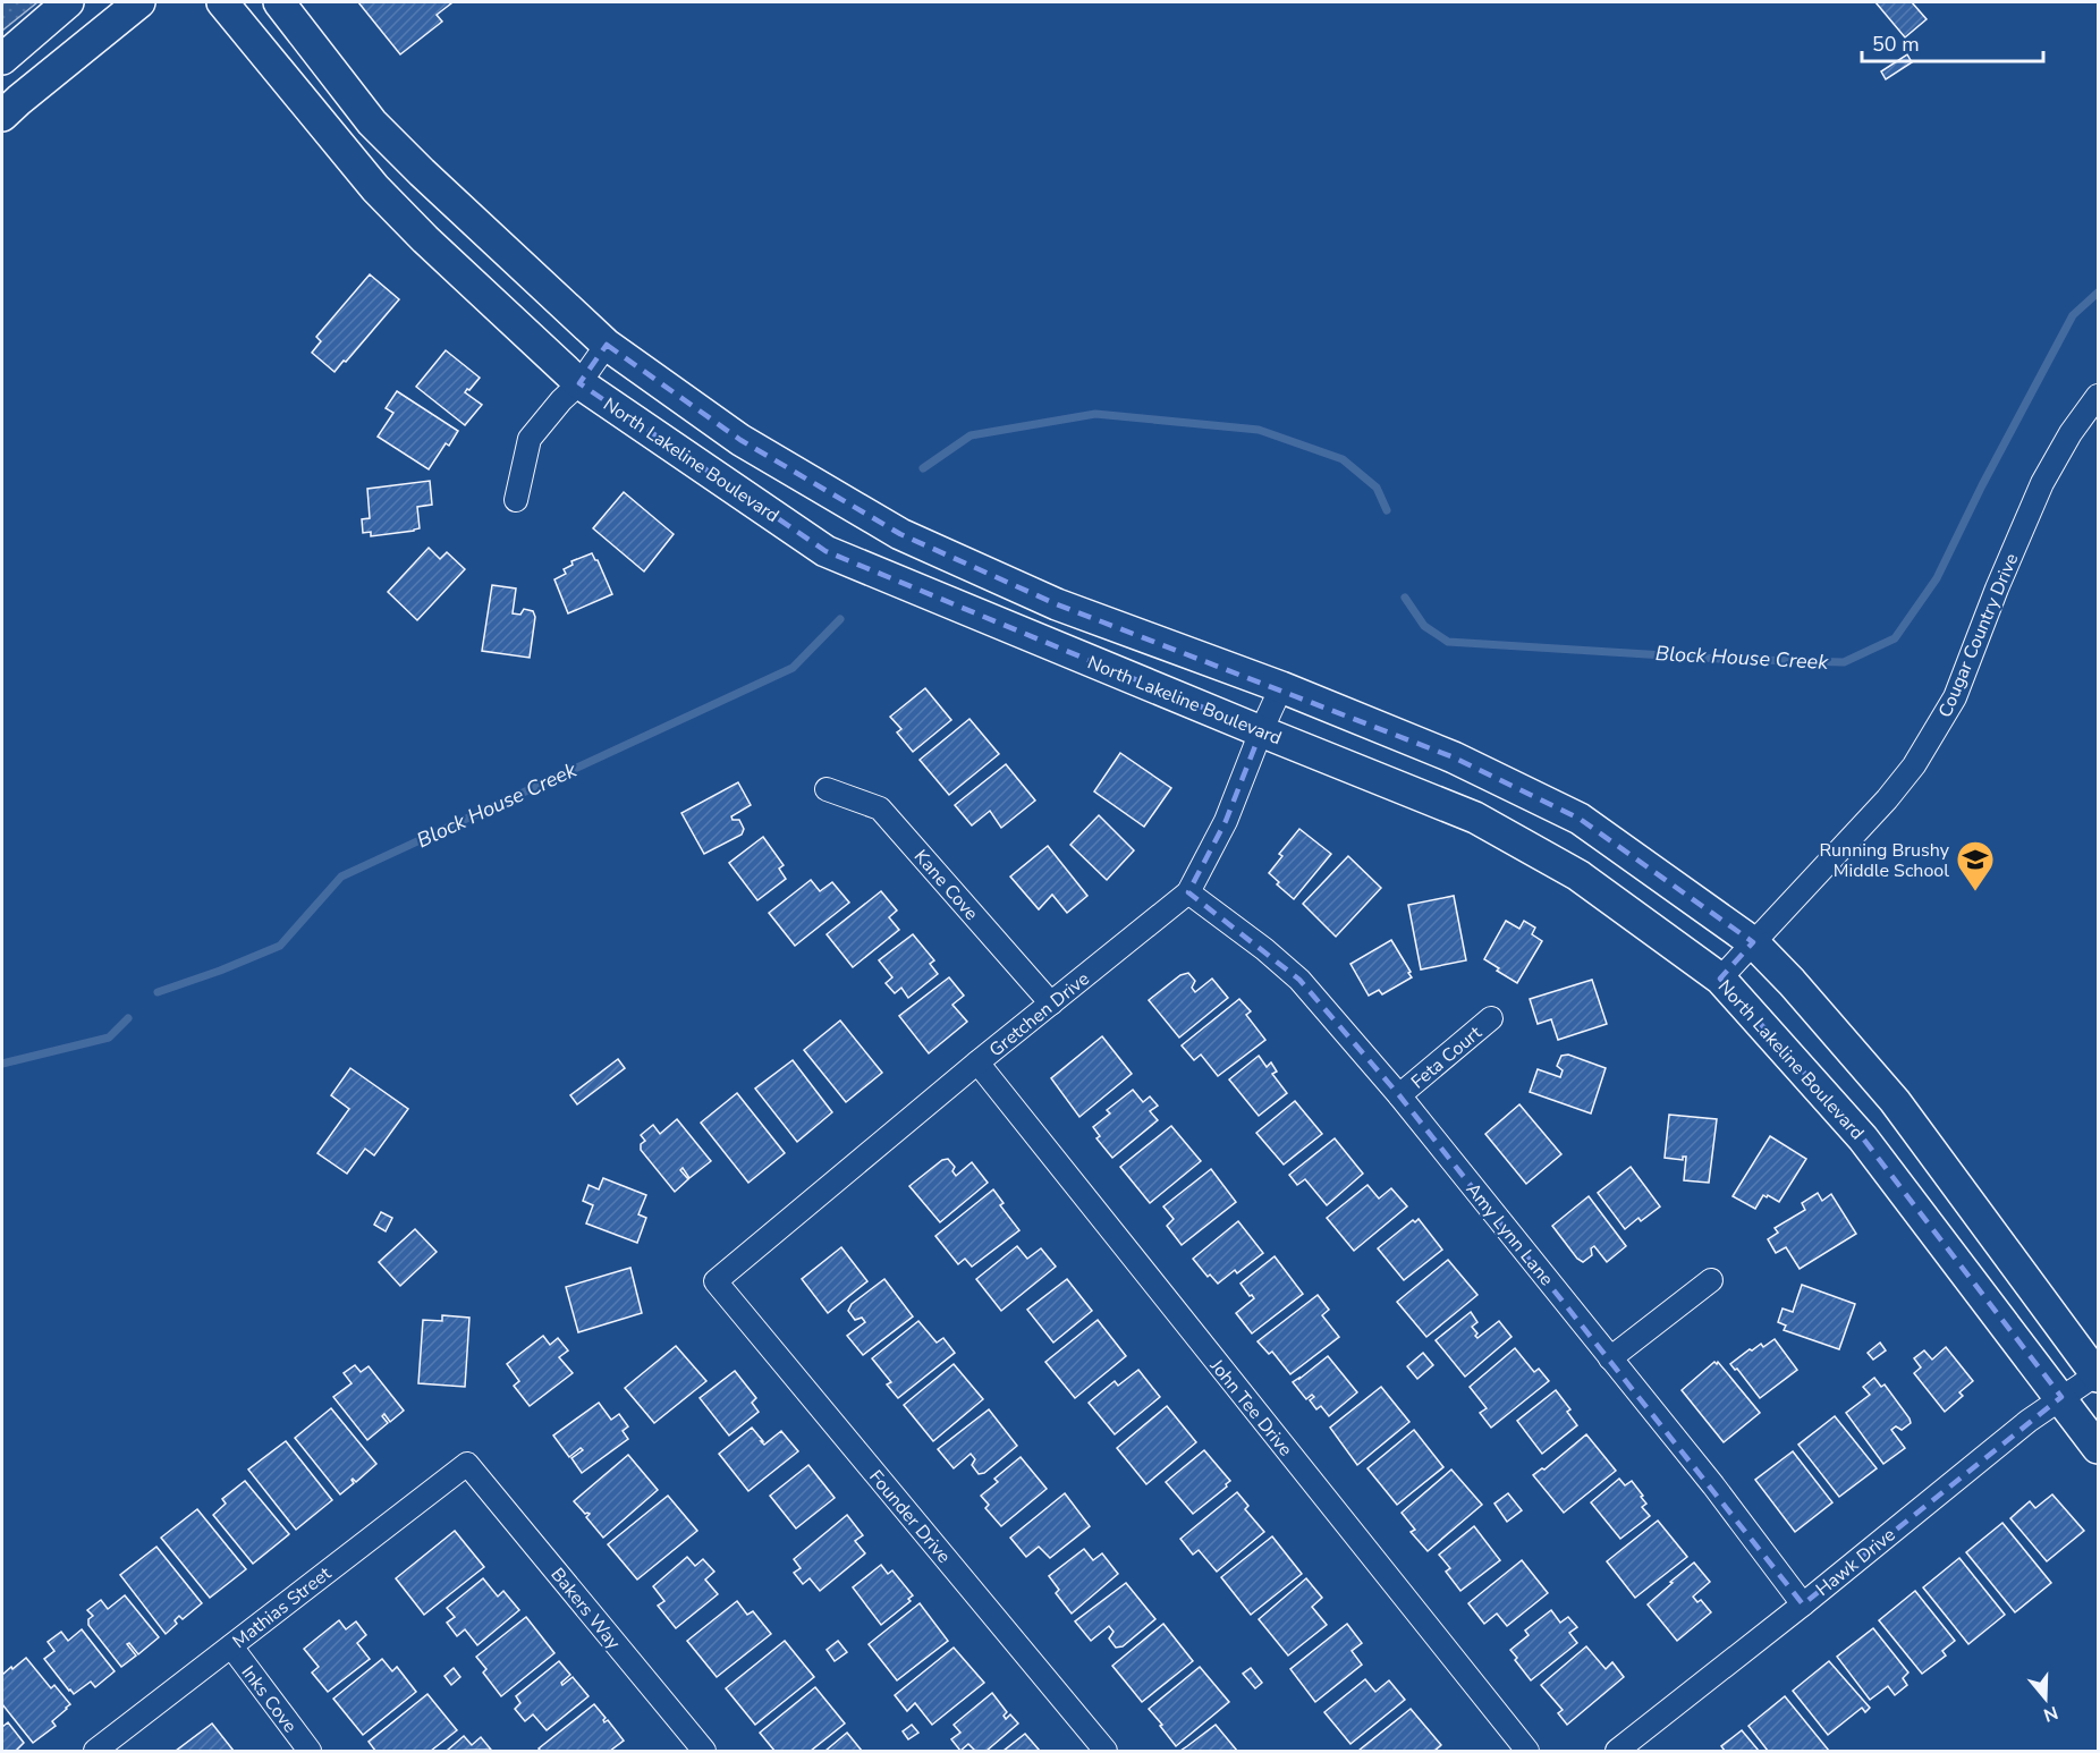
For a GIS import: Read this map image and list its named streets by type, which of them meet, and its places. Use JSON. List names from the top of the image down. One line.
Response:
{"streets":{"main road":["North Lakeline Boulevard"],"street":["Cougar Country Drive","Kane Cove","Gretchen Drive","Feta Court","Amy Lynn Lane","John Tee Drive","Founder Drive","Hawk Drive","Mathias Street","Bakers Way","Inks Cove"]},"crossings":[["North Lakeline Boulevard","Cougar Country Drive"],["North Lakeline Boulevard","Gretchen Drive"],["North Lakeline Boulevard","Hawk Drive"],["Kane Cove","Gretchen Drive"],["Gretchen Drive","Amy Lynn Lane"],["Gretchen Drive","John Tee Drive"],["Gretchen Drive","Founder Drive"],["Feta Court","Amy Lynn Lane"],["Amy Lynn Lane","Hawk Drive"],["Mathias Street","Bakers Way"],["Mathias Street","Inks Cove"]],"water":["Block House Creek"],"places":{"school or university":["Running Brushy Middle School"]},"scale_bar":"50 m","north":"bottom"}
